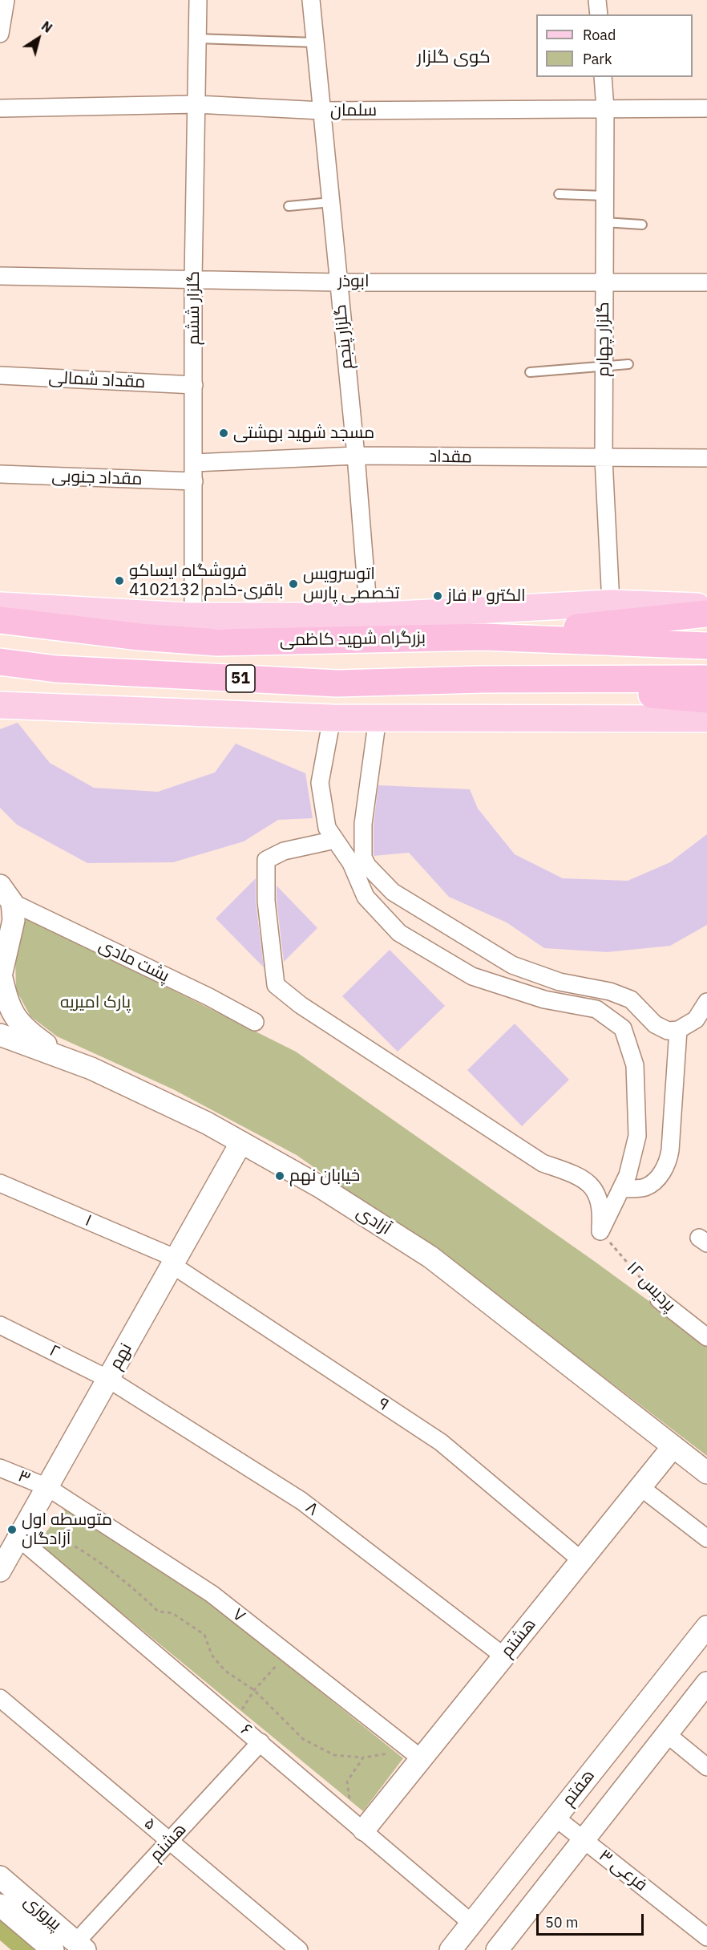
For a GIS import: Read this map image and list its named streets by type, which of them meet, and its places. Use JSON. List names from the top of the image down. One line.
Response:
{"streets":{"highway":["بزرگراه شهید کاظمی","51"],"street":["سلمان","ابوذر","گلزار ششم","گلزار پنجم","گلزار چهارم","مقداد شمالی","مقداد","مقداد جنوبی","پشت مادی","۱","آزادی","پردیس ۱۲","۲","نهم","۹","۳","۸","۷","هشتم","۶","هفتم","۵","هشنم","فرعی ۳","پیروزی"]},"crossings":[["سلمان","گلزار ششم"],["سلمان","گلزار پنجم"],["سلمان","گلزار چهارم"],["ابوذر","گلزار ششم"],["ابوذر","گلزار پنجم"],["ابوذر","گلزار چهارم"],["گلزار ششم","مقداد شمالی"],["گلزار ششم","مقداد"],["گلزار ششم","مقداد جنوبی"],["گلزار ششم","بزرگراه شهید کاظمی"],["گلزار پنجم","مقداد"],["گلزار پنجم","بزرگراه شهید کاظمی"],["گلزار چهارم","مقداد"],["گلزار چهارم","بزرگراه شهید کاظمی"],["۱","نهم"],["۱","۹"],["آزادی","نهم"],["آزادی","هشتم"],["۲","نهم"],["۲","۸"],["نهم","۹"],["نهم","۳"],["نهم","۸"],["نهم","۷"],["نهم","۶"],["۹","هشتم"],["۳","۷"],["۸","هشتم"],["۷","هشتم"],["هشتم","۶"],["۶","هفتم"],["۶","هشنم"],["هفتم","فرعی ۳"],["۵","هشنم"],["هشنم","پیروزی"]],"districts":["کوی گلزار"],"parks":["پارک امیریه"],"places":["مسجد شهید بهشتی","فروشگاه ایساکو باقری-خادم 4102132","اتوسرویس تخصصی پارس","الکترو ۳ فاز","خیابان نهم","متوسطه اول آزادگان"],"legend":["Road","Park"],"scale_bar":"50 m","north":"top right"}
